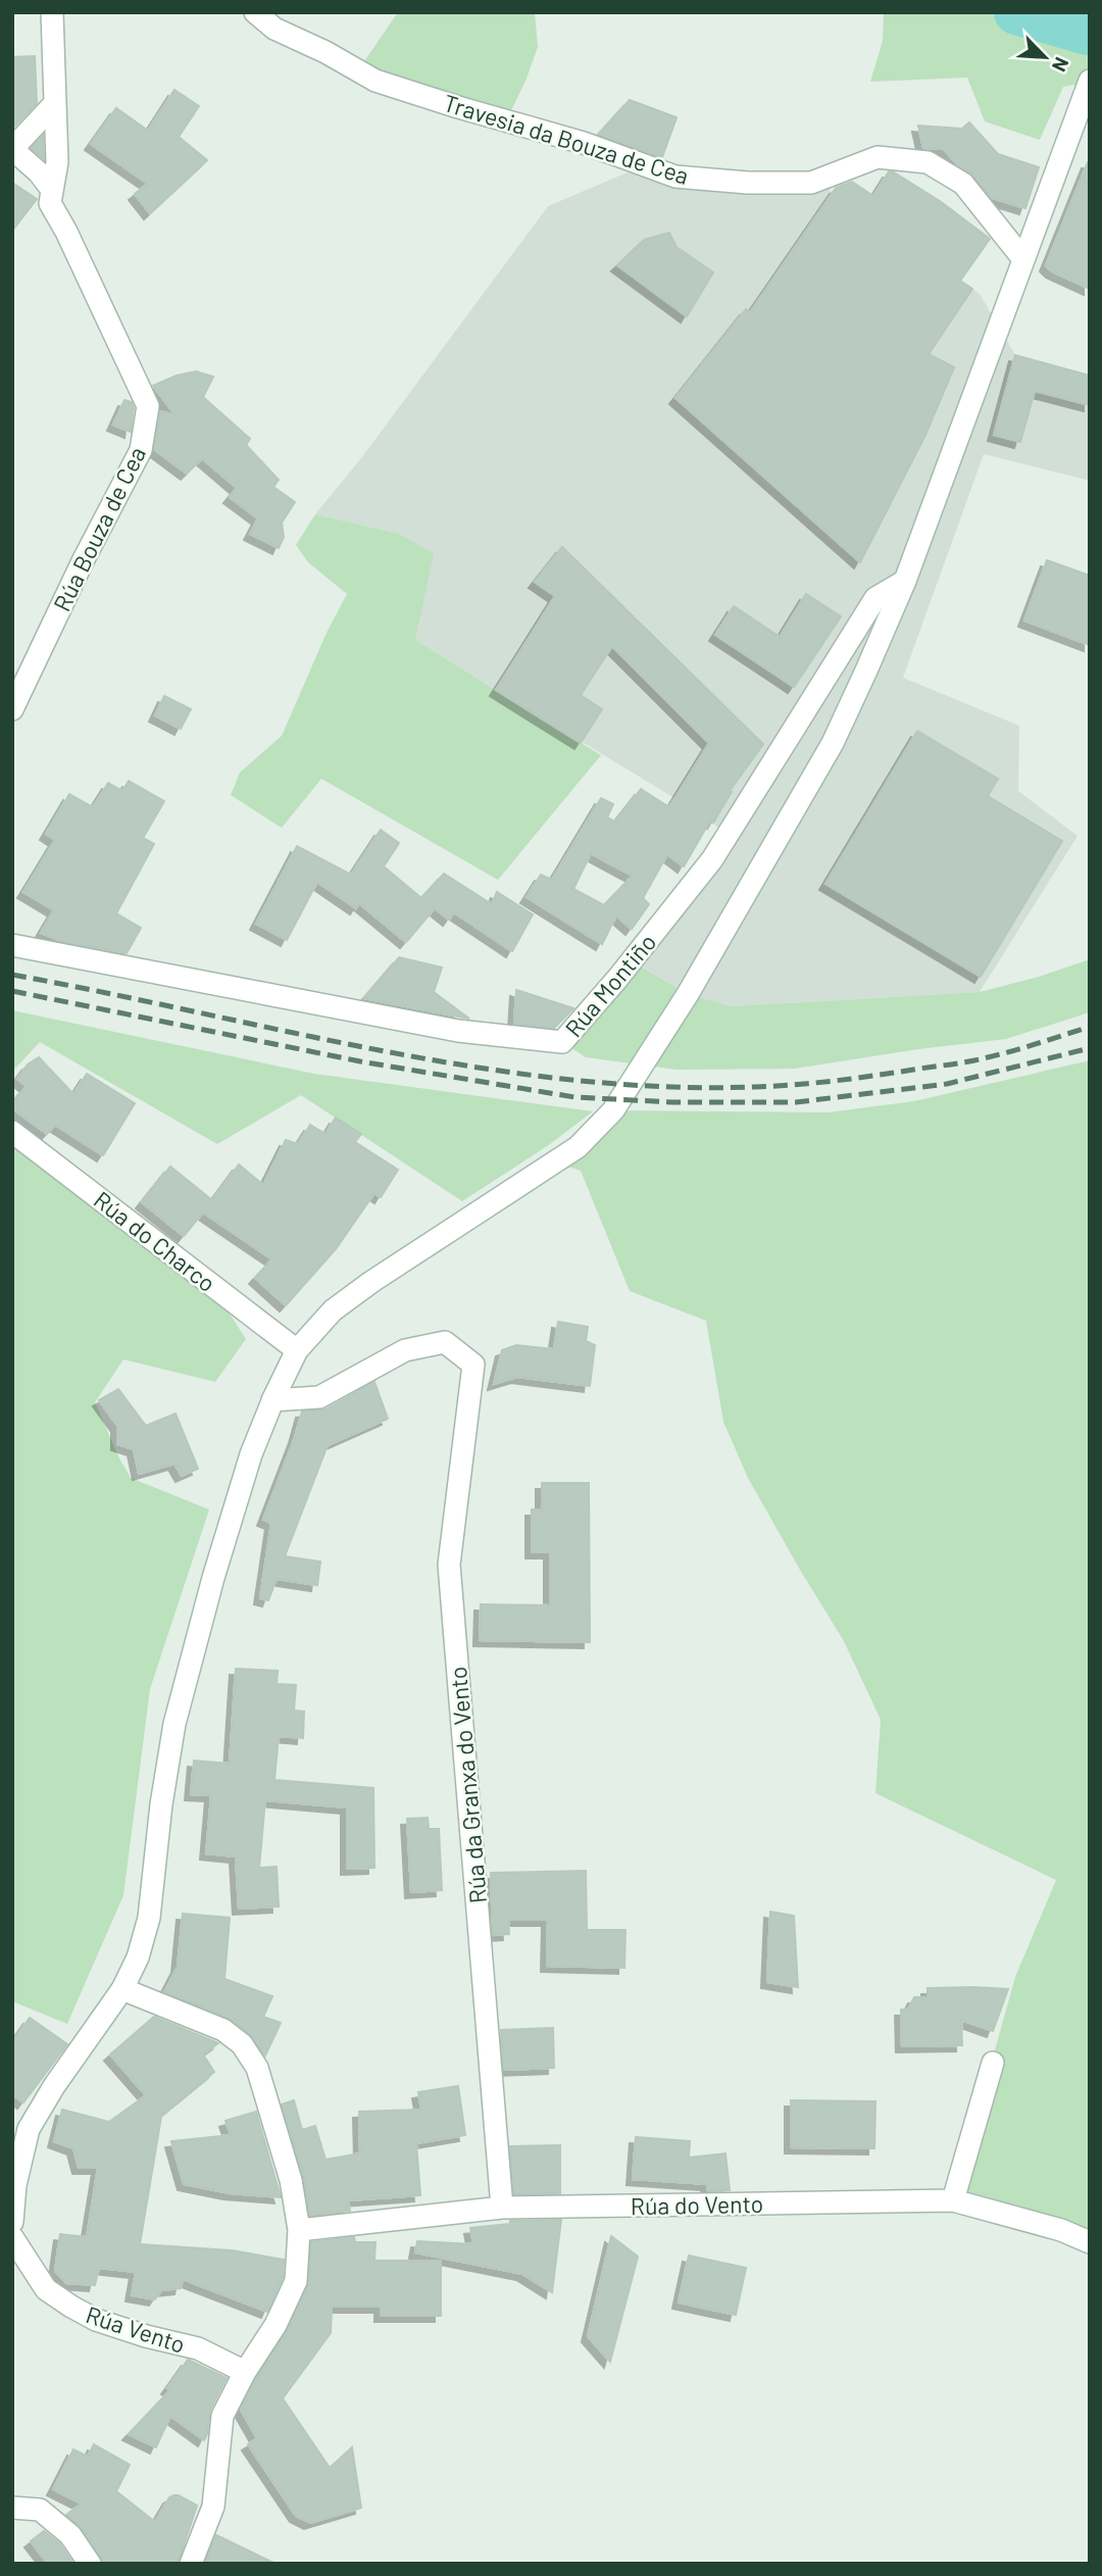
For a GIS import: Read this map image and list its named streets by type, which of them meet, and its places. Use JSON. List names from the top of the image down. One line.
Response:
{"streets":{"street":["Travesia da Bouza de Cea","Rúa Bouza de Cea","Rúa Montiño","Rúa do Charco","Rúa da Granxa do Vento","Rúa do Vento","Rúa Vento"]},"crossings":[["Rúa da Granxa do Vento","Rúa do Vento"]],"north":"bottom right"}
